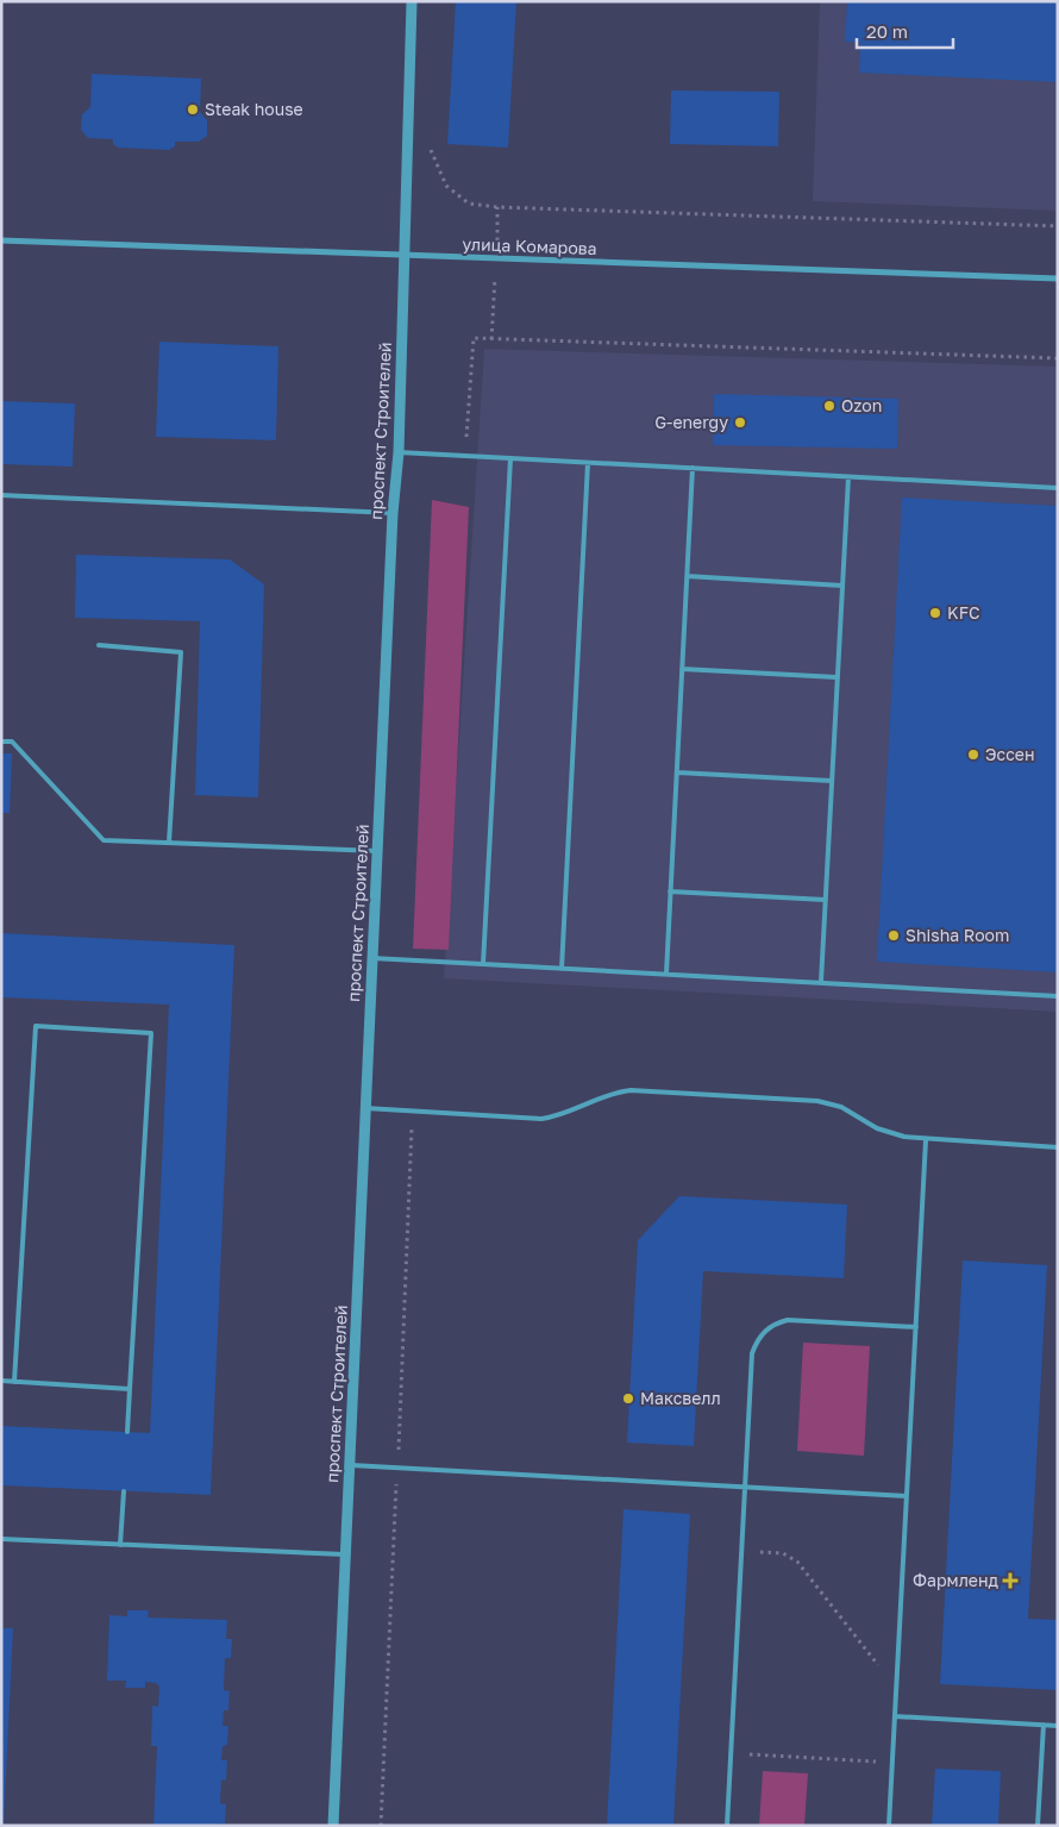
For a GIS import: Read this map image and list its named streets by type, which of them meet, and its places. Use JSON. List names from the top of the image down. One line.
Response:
{"streets":{"street":["улица Комарова","проспект Строителей"]},"crossings":[["улица Комарова","проспект Строителей"]],"places":{"other":["Steak house","Ozon","G-energy","KFC","Эссен","Shisha Room","Максвелл"],"health":["Фармленд"]},"scale_bar":"20 m"}
